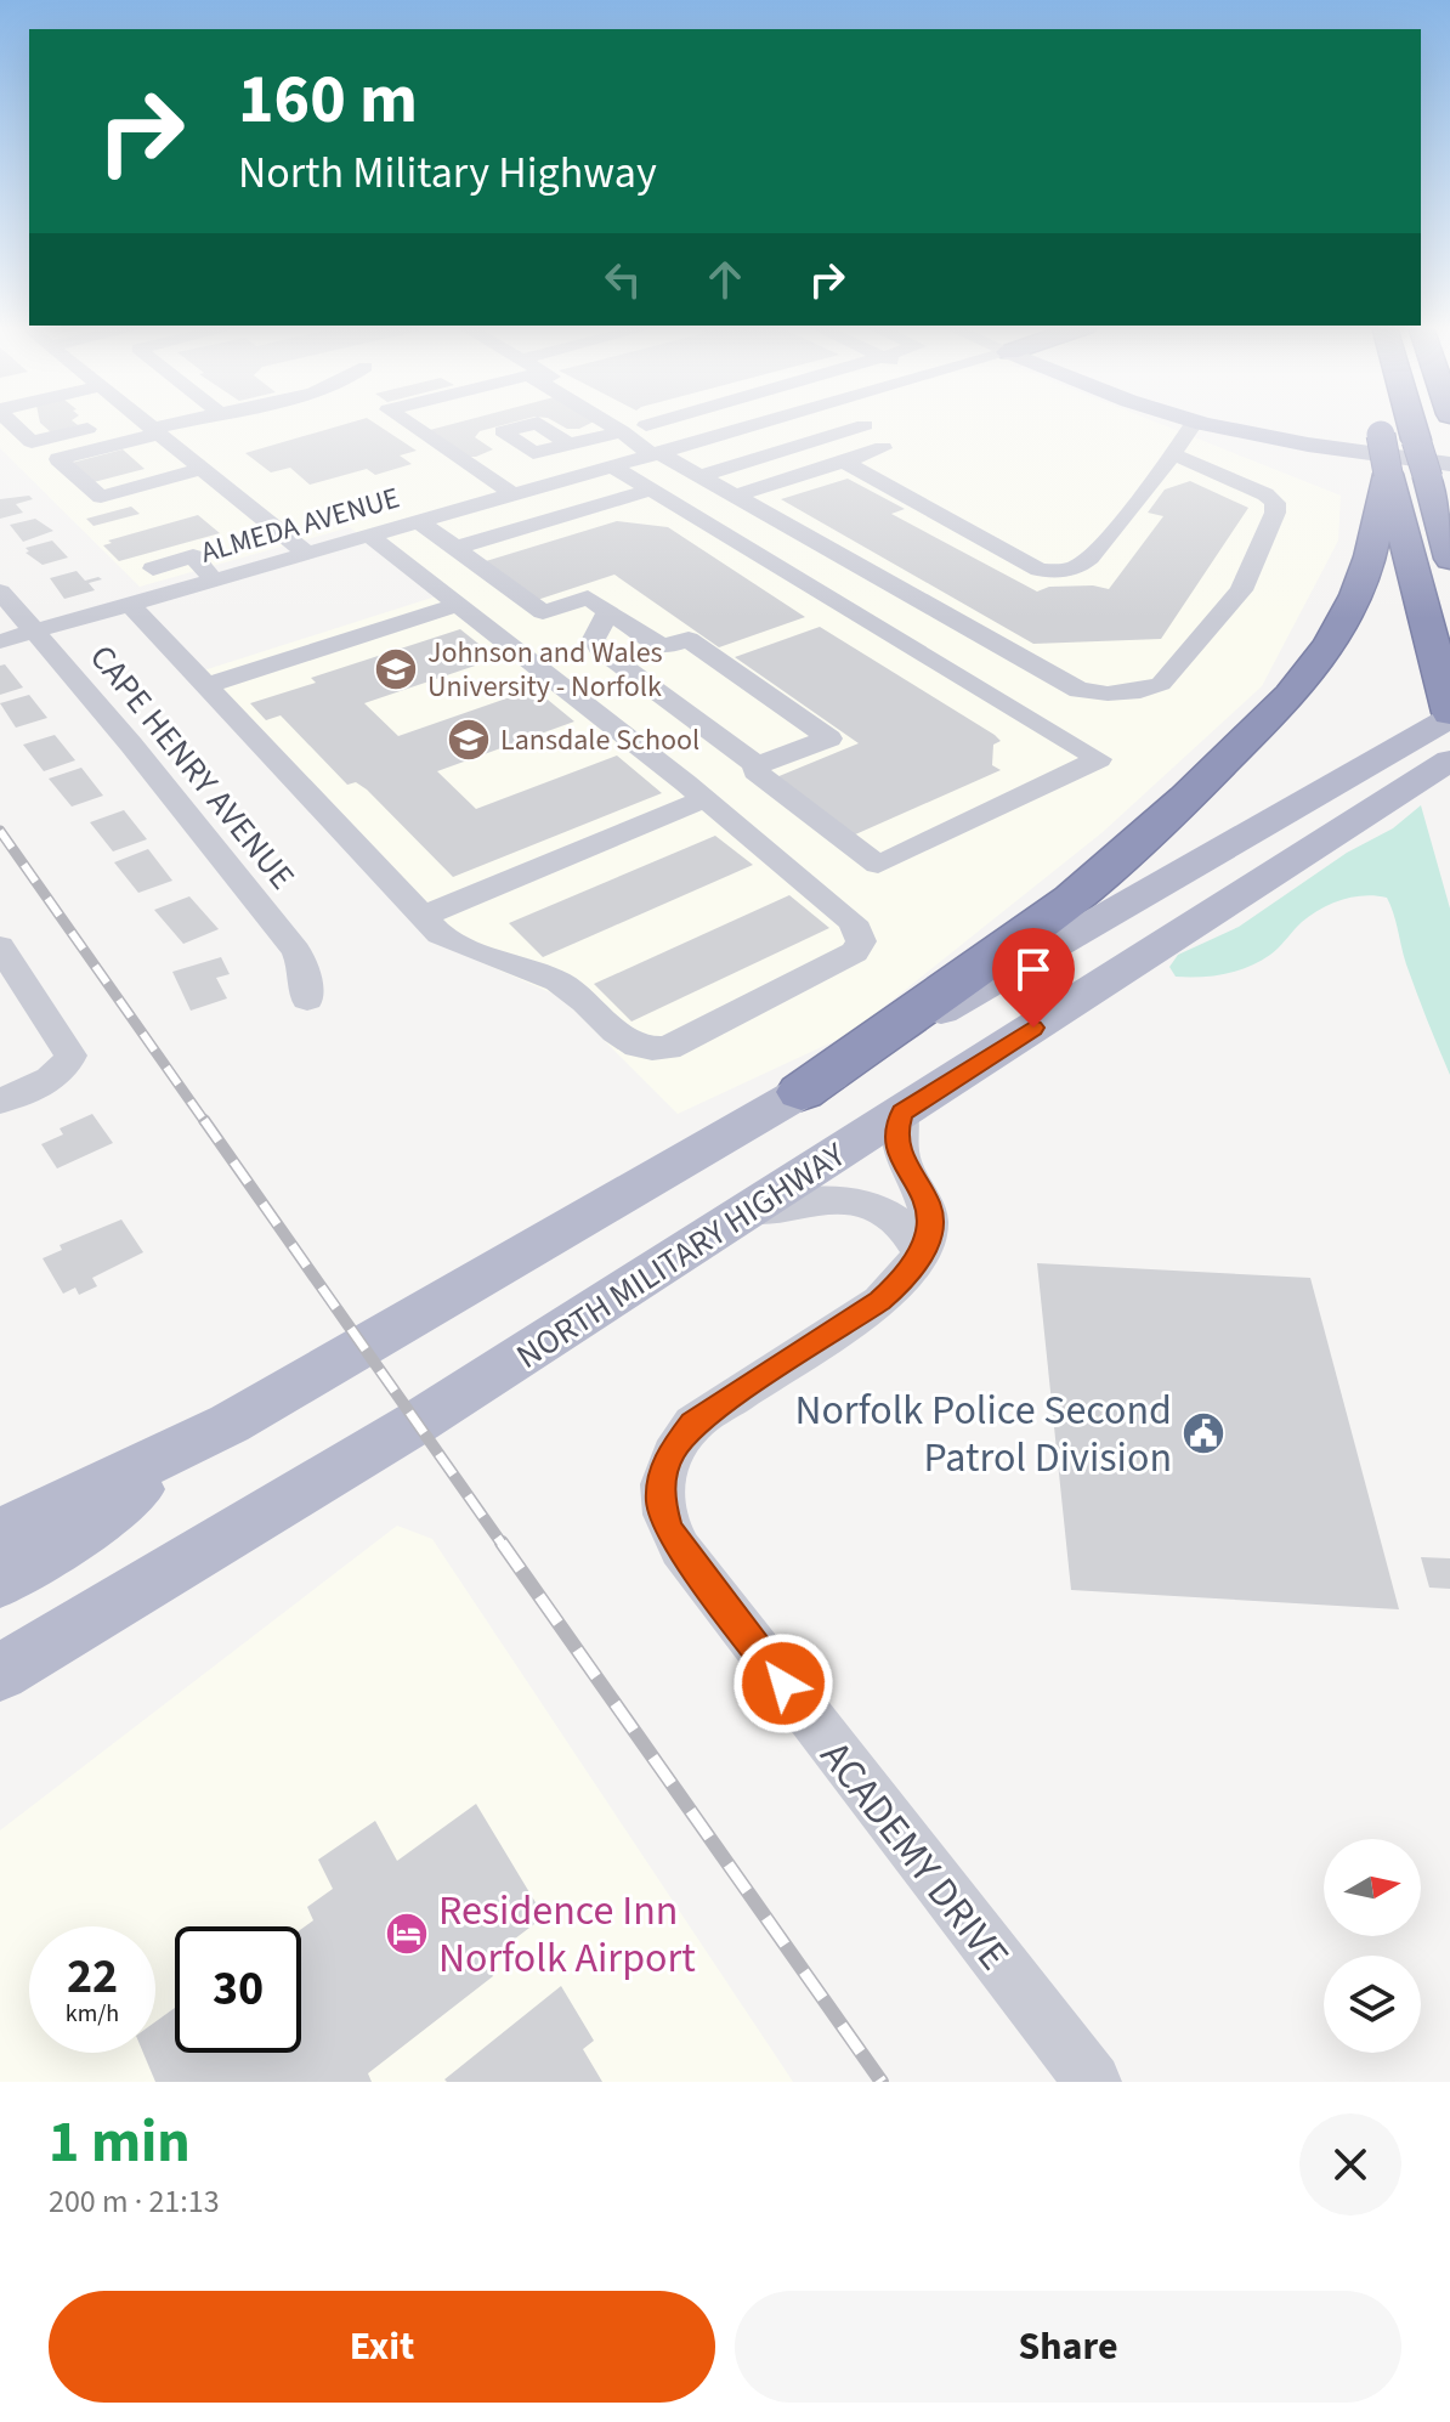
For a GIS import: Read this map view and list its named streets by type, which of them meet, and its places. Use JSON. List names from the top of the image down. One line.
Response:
{"streets":{"main road":["NORTH MILITARY HIGHWAY"],"street":["ALMEDA AVENUE","CAPE HENRY AVENUE","ACADEMY DRIVE"]},"crossings":[["ALMEDA AVENUE","CAPE HENRY AVENUE"]],"places":{"school or university":["Johnson and Wales University - Norfolk","Lansdale School"],"public building":["Norfolk Police Second Patrol Division"],"hotel":["Residence Inn Norfolk Airport"]},"north":"right","page":{"turn":["160 m","North Military Highway"],"speed":"22 km/h","limit":"30","heading":["1 min","200 m · 21:13"],"buttons":["Exit","Share"]}}
